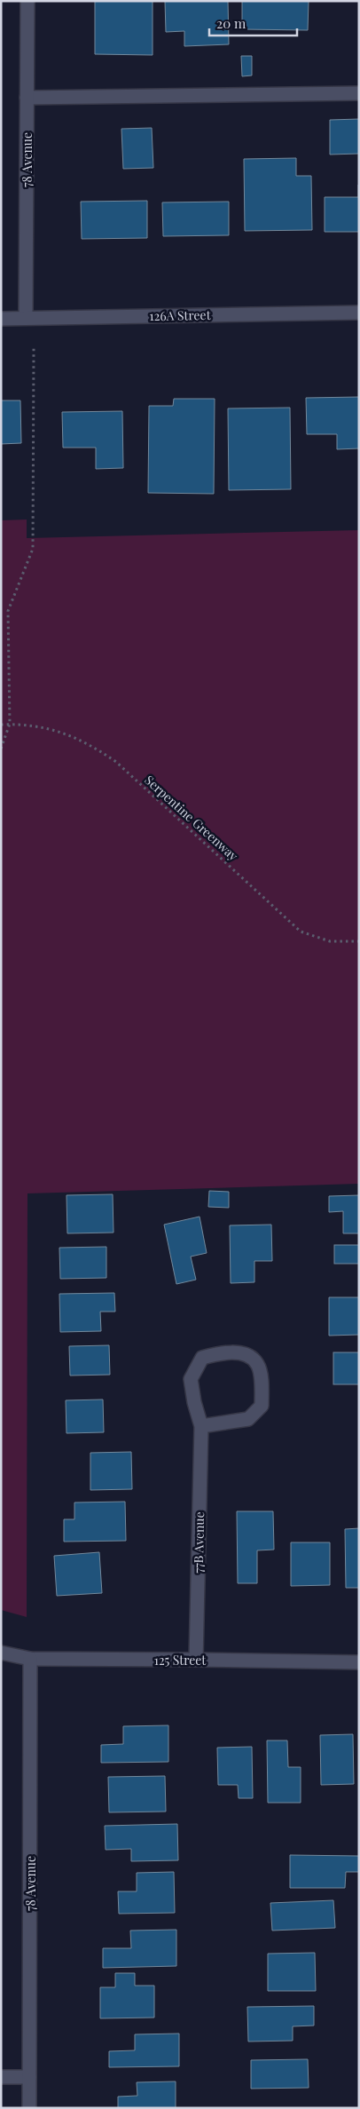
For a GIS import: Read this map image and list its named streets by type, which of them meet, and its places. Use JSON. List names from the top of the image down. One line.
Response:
{"streets":{"street":["78 Avenue","126A Street","77B Avenue","125 Street"],"path":["Serpentine Greenway"]},"crossings":[["78 Avenue","126A Street"],["78 Avenue","125 Street"],["77B Avenue","125 Street"]],"scale_bar":"20 m"}
